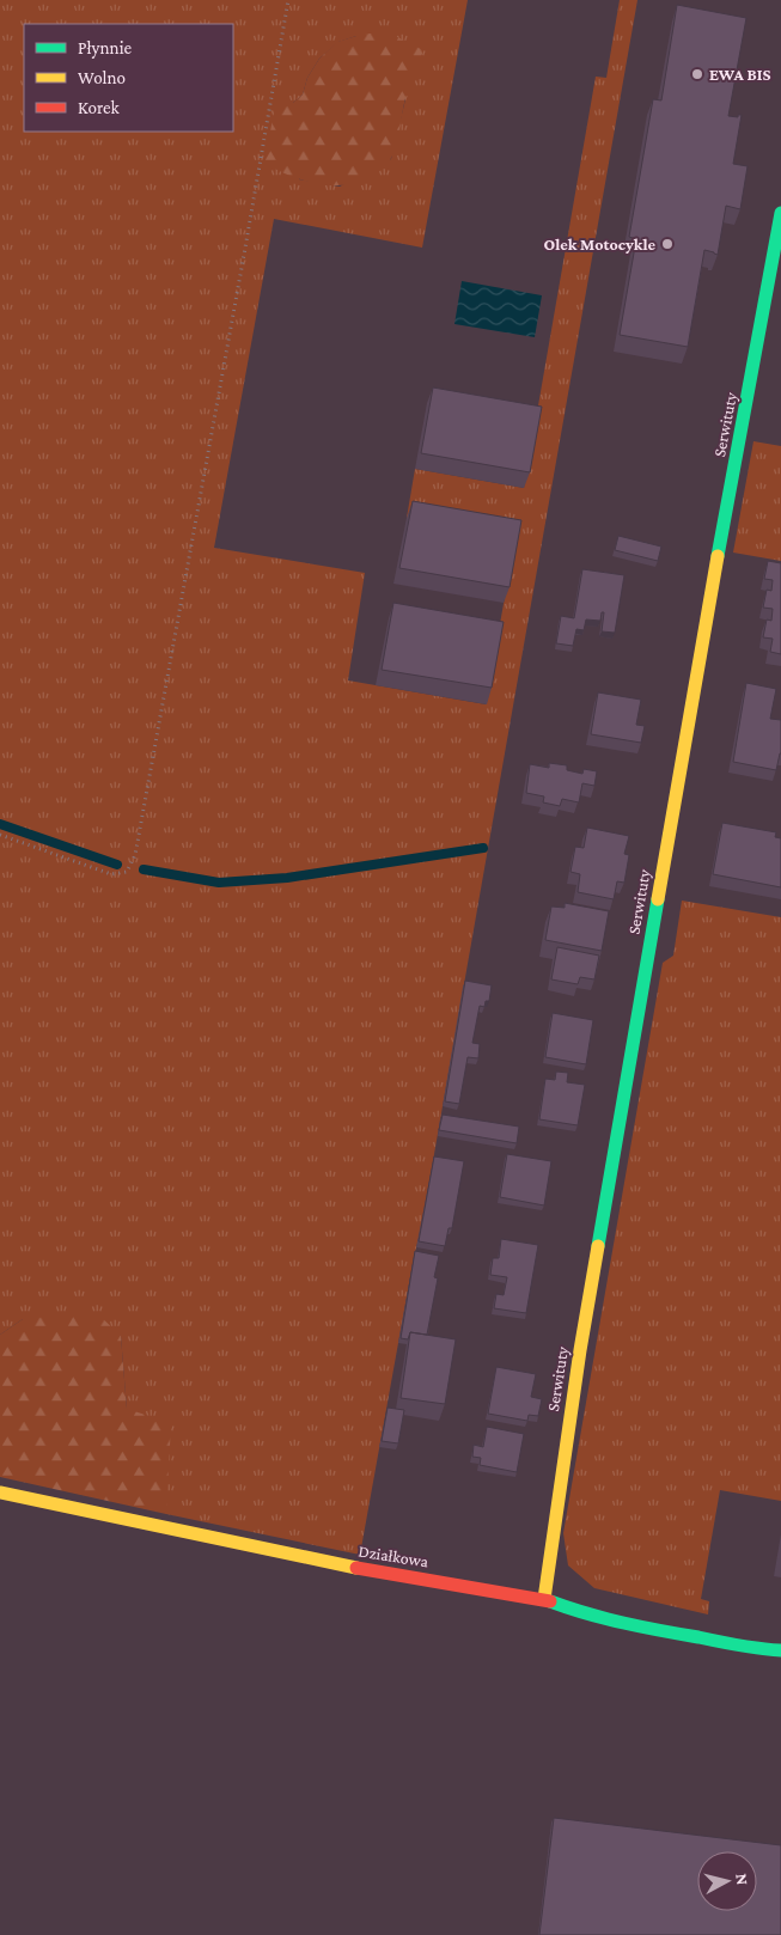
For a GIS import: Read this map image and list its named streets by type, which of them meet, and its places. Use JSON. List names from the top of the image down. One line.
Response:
{"streets":{"street":["Serwituty","Działkowa"]},"crossings":[["Serwituty","Działkowa"]],"places":["EWA BIS","Olek Motocykle"],"legend":["Płynnie","Wolno","Korek"],"north":"right"}
